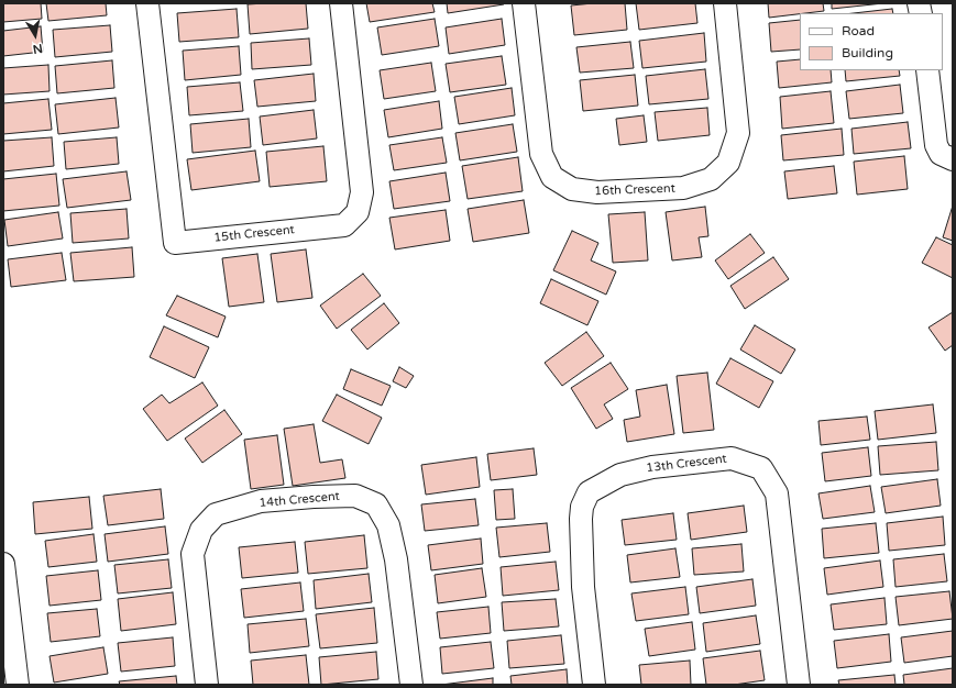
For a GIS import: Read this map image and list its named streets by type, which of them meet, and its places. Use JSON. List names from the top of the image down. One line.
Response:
{"streets":{"street":["16th Crescent","15th Crescent","13th Crescent","14th Crescent"]},"legend":["Road","Building"],"north":"bottom"}
